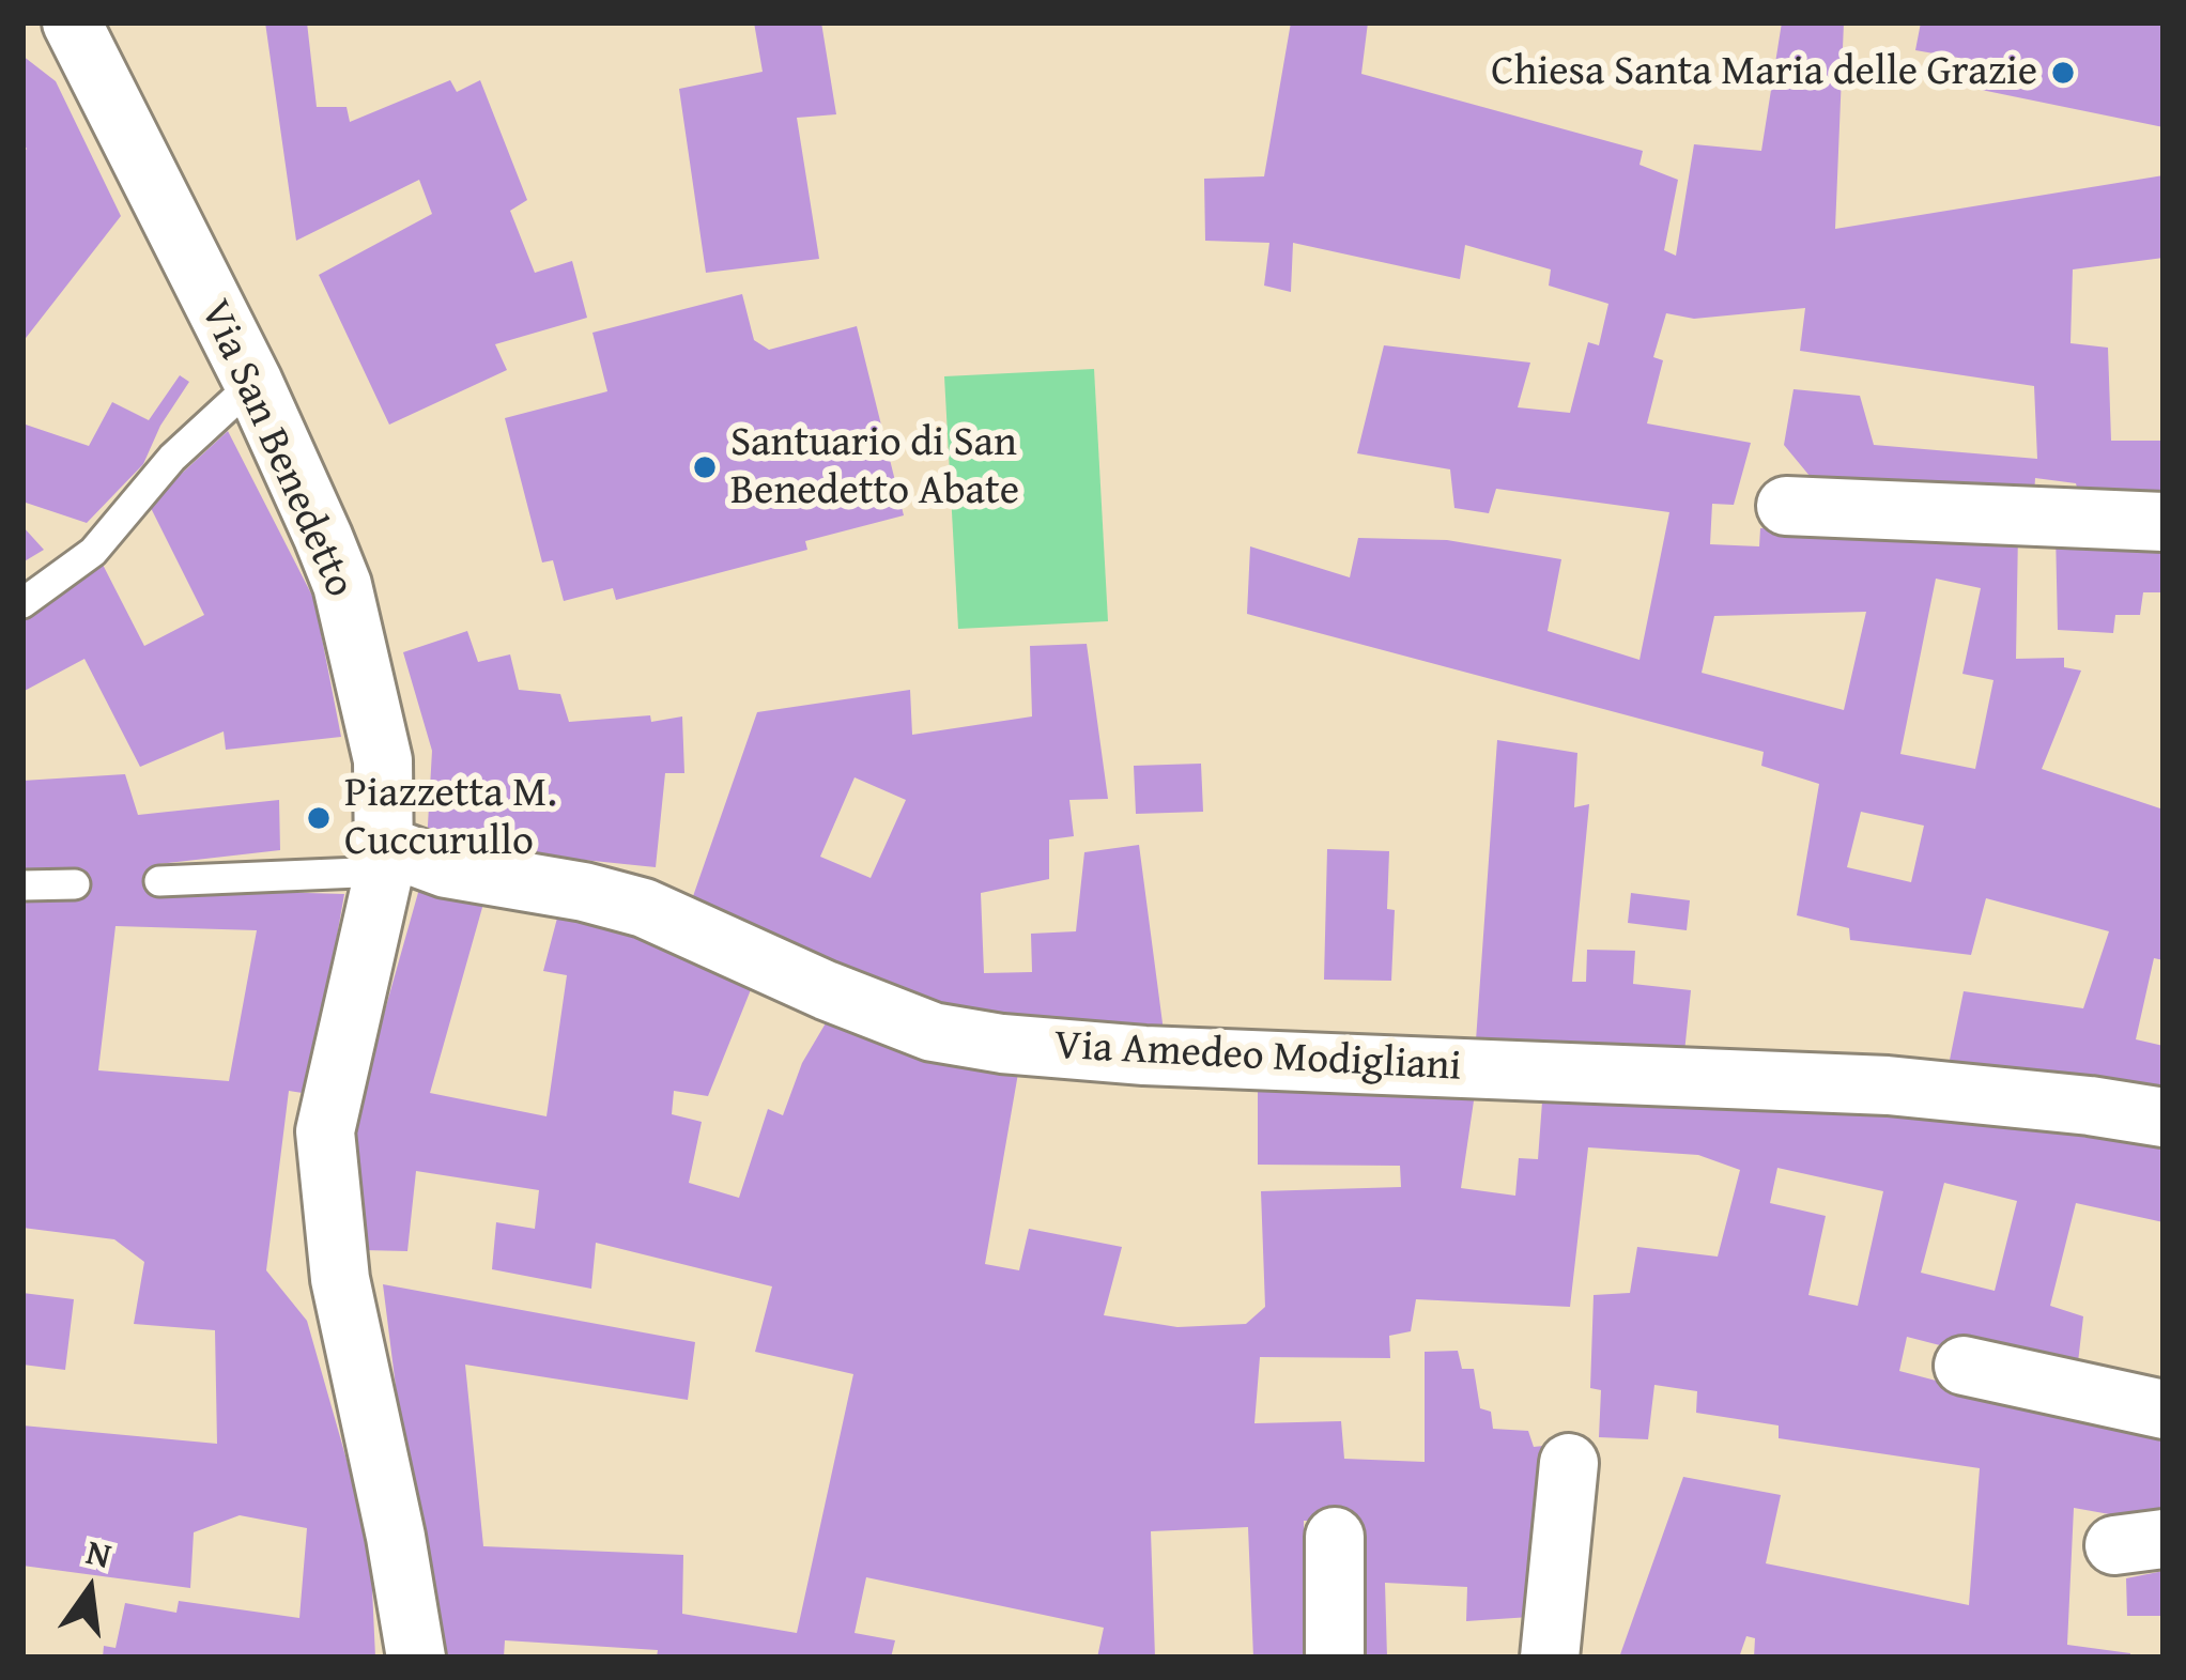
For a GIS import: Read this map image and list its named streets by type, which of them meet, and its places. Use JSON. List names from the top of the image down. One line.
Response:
{"streets":{"street":["Via San Benedetto","Via Amedeo Modigliani"]},"crossings":[["Via San Benedetto","Via Amedeo Modigliani"]],"places":["Chiesa Santa Maria delle Grazie","Santuario di San Benedetto Abate","Piazzetta M. Cuccurullo"],"north":"top"}
